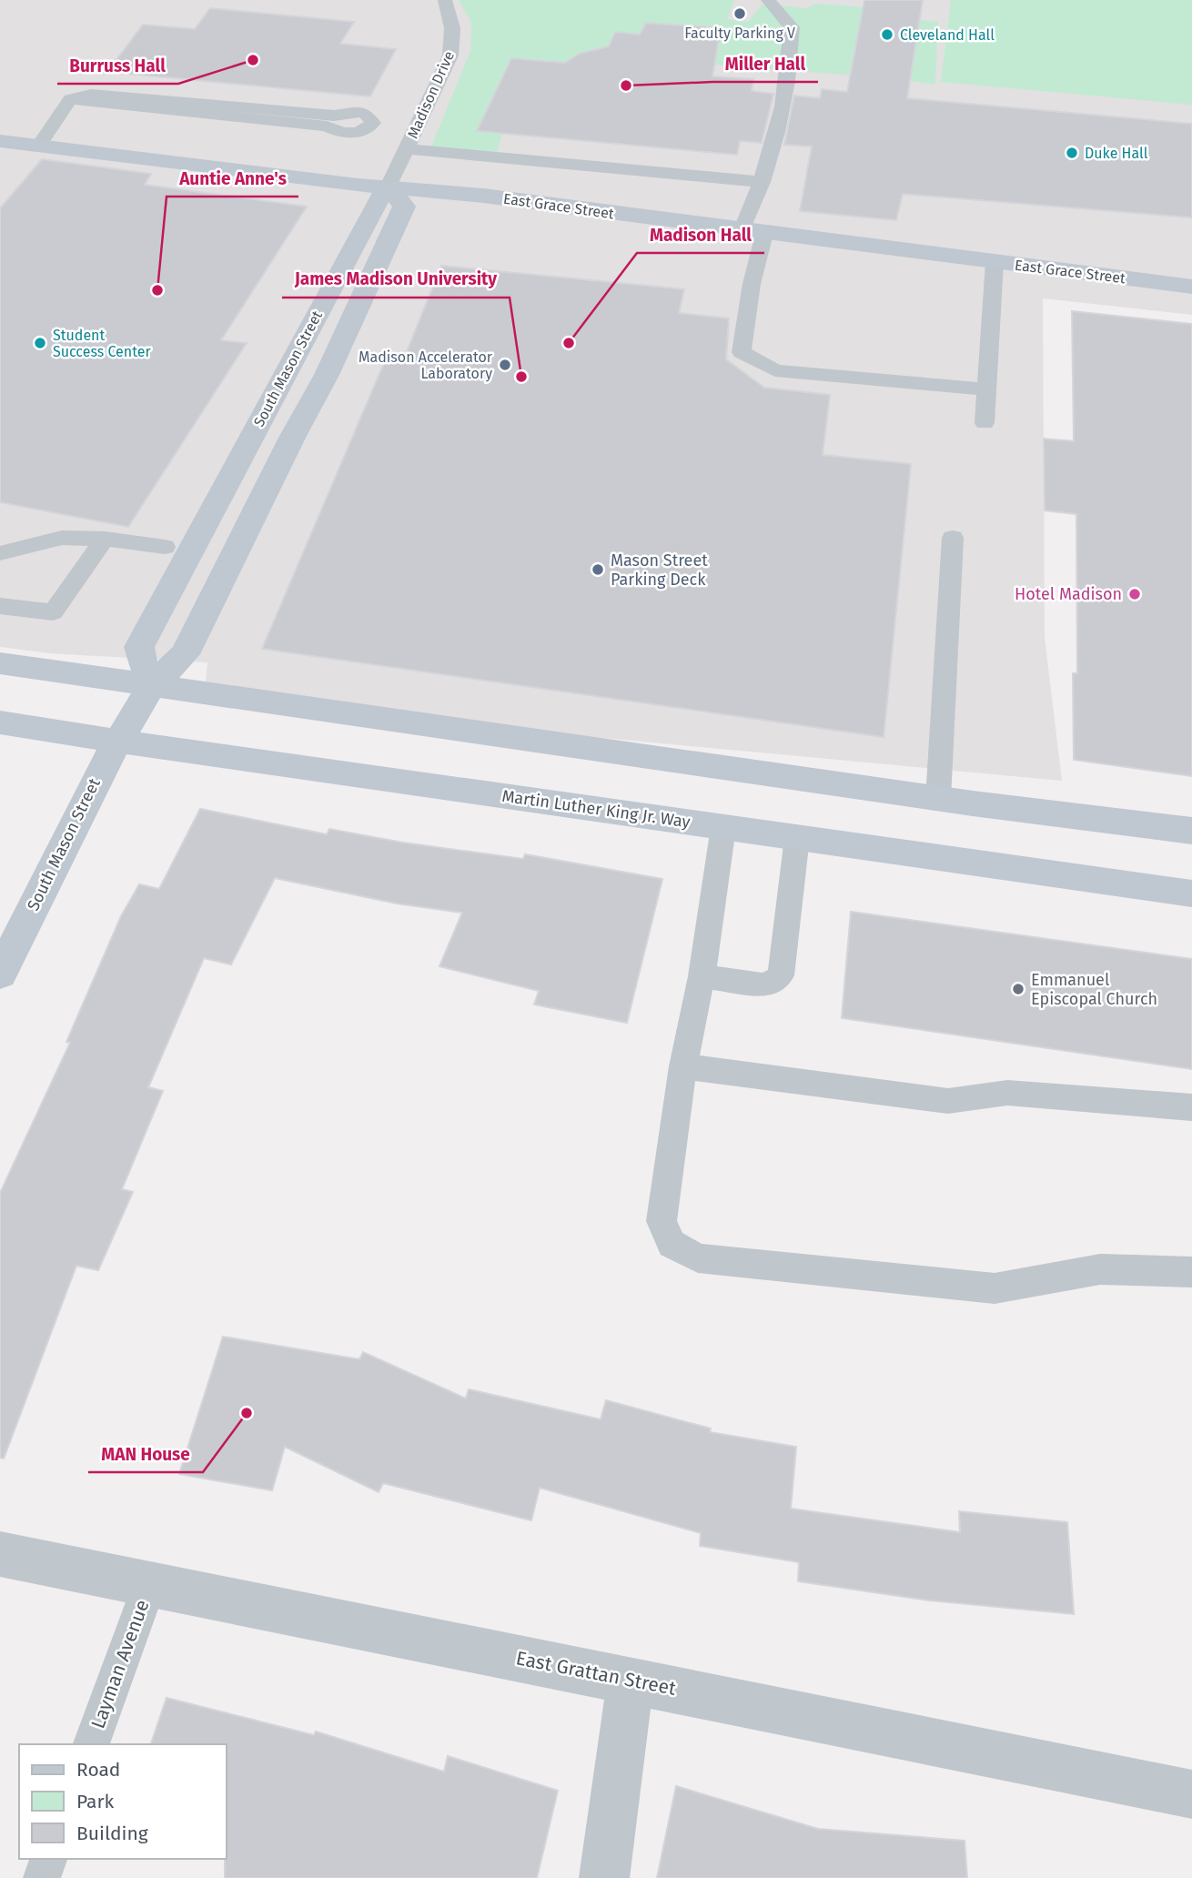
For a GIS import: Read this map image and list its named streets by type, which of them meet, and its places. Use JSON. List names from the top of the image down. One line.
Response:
{"streets":{"street":["East Grace Street","South Mason Street","Martin Luther King Jr. Way","East Grattan Street"],"lane":["Madison Drive","Layman Avenue"]},"crossings":[["Madison Drive","East Grace Street"],["Madison Drive","South Mason Street"],["East Grace Street","South Mason Street"],["South Mason Street","Martin Luther King Jr. Way"],["Layman Avenue","East Grattan Street"]],"places":["Faculty Parking V","Cleveland Hall","Burruss Hall","Miller Hall","Duke Hall","Auntie Anne's","Student Success Center","Madison Hall","Madison Accelerator Laboratory","James Madison University","Mason Street Parking Deck","Hotel Madison","Emmanuel Episcopal Church","MAN House"],"legend":["Road","Park","Building"]}
